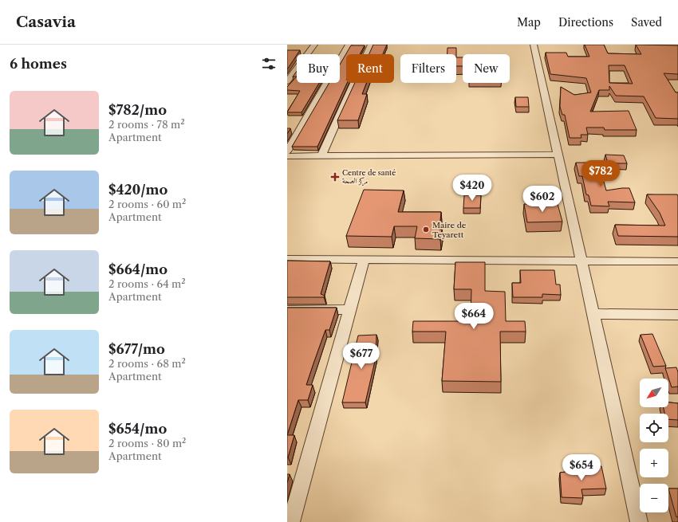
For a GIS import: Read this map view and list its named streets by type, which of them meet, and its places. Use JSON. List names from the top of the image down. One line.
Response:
{"places":{"health":["Centre de santé مركز الصحة"],"other":["Maire de Teyarett"]},"north":"bottom left","page":{"header":"Casavia","nav":["Map","Directions","Saved"],"heading":"6 homes","chip":["Buy","Rent","Filters","New"],"list":[{"name":"$782/mo","note":"2 rooms · 78 m² · Apartment"},{"name":"$420/mo","note":"2 rooms · 60 m² · Apartment"},{"name":"$664/mo","note":"2 rooms · 64 m² · Apartment"},{"name":"$677/mo","note":"2 rooms · 68 m² · Apartment"},{"name":"$654/mo","note":"2 rooms · 80 m² · Apartment"}],"price":["$782","$420","$602","$664","$677","$654"],"map_buttons":["+","−"]}}
